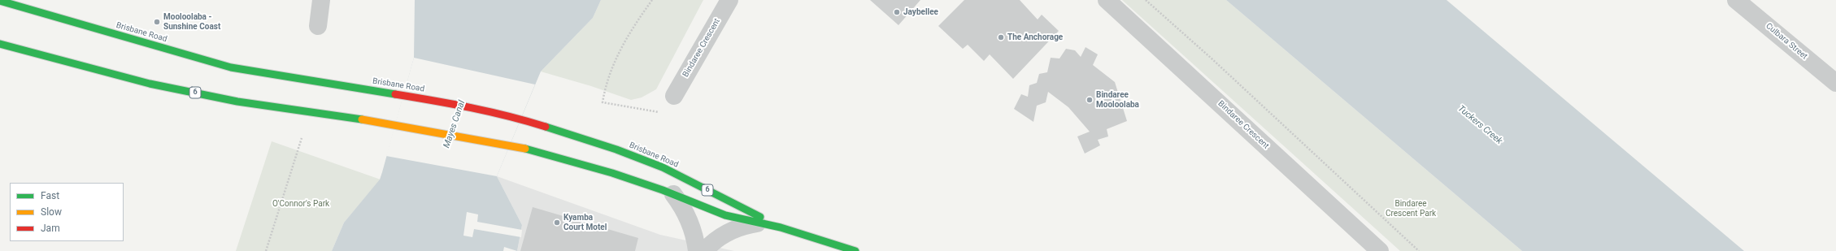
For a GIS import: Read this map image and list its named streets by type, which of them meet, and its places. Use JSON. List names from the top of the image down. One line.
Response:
{"streets":{"main road":["Brisbane Road","6"],"street":["Culbara Street","Bindaree Crescent"]},"water":["Mayes Canal","Tuckers Creek"],"parks":["O'Connor's Park","Bindaree Crescent Park"],"places":["Jaybellee","Mooloolaba - Sunshine Coast","The Anchorage","Bindaree Mooloolaba","Kyamba Court Motel"],"legend":["Fast","Slow","Jam"]}
